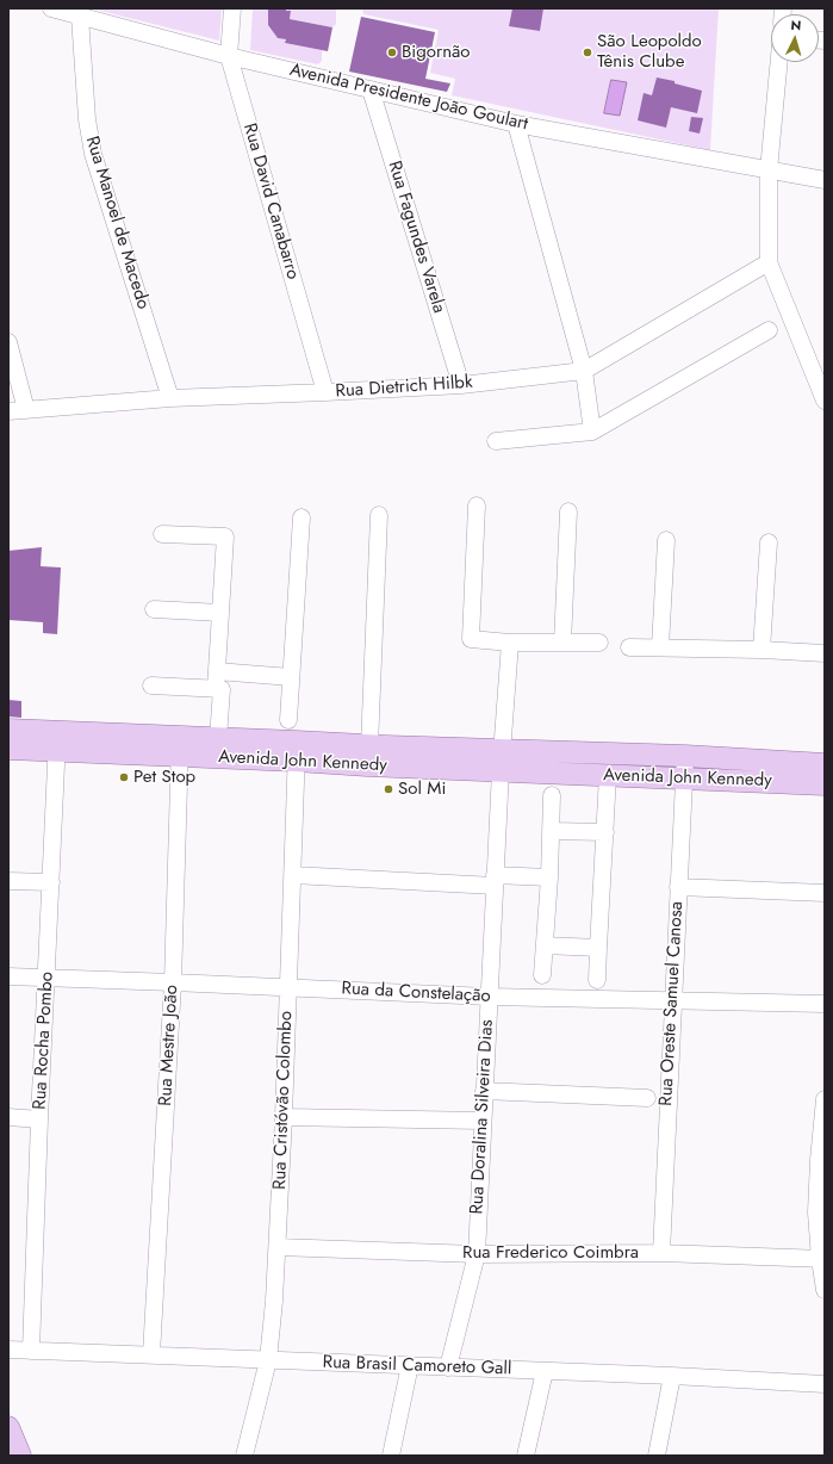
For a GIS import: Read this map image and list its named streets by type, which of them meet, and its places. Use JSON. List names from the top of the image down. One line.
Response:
{"streets":{"main road":["Avenida John Kennedy"],"street":["Avenida Presidente João Goulart","Rua David Canabarro","Rua Manoel de Macedo","Rua Fagundes Varela","Rua Dietrich Hilbk","Rua da Constelação","Rua Oreste Samuel Canosa","Rua Rocha Pombo","Rua Mestre João","Rua Cristóvão Colombo","Rua Doralina Silveira Dias","Rua Frederico Coimbra","Rua Brasil Camoreto Gall"]},"crossings":[["Avenida Presidente João Goulart","Rua David Canabarro"],["Avenida Presidente João Goulart","Rua Manoel de Macedo"],["Avenida Presidente João Goulart","Rua Fagundes Varela"],["Rua David Canabarro","Rua Dietrich Hilbk"],["Rua Manoel de Macedo","Rua Dietrich Hilbk"],["Rua Fagundes Varela","Rua Dietrich Hilbk"],["Avenida John Kennedy","Rua Oreste Samuel Canosa"],["Avenida John Kennedy","Rua Rocha Pombo"],["Avenida John Kennedy","Rua Mestre João"],["Avenida John Kennedy","Rua Cristóvão Colombo"],["Avenida John Kennedy","Rua Doralina Silveira Dias"],["Rua da Constelação","Rua Oreste Samuel Canosa"],["Rua da Constelação","Rua Rocha Pombo"],["Rua da Constelação","Rua Mestre João"],["Rua da Constelação","Rua Cristóvão Colombo"],["Rua da Constelação","Rua Doralina Silveira Dias"],["Rua Oreste Samuel Canosa","Rua Frederico Coimbra"],["Rua Rocha Pombo","Rua Brasil Camoreto Gall"],["Rua Mestre João","Rua Brasil Camoreto Gall"],["Rua Cristóvão Colombo","Rua Frederico Coimbra"],["Rua Cristóvão Colombo","Rua Brasil Camoreto Gall"],["Rua Doralina Silveira Dias","Rua Frederico Coimbra"],["Rua Doralina Silveira Dias","Rua Brasil Camoreto Gall"]],"places":["Bigornão","São Leopoldo Tênis Clube","Pet Stop","Sol Mi"],"north":"top"}
